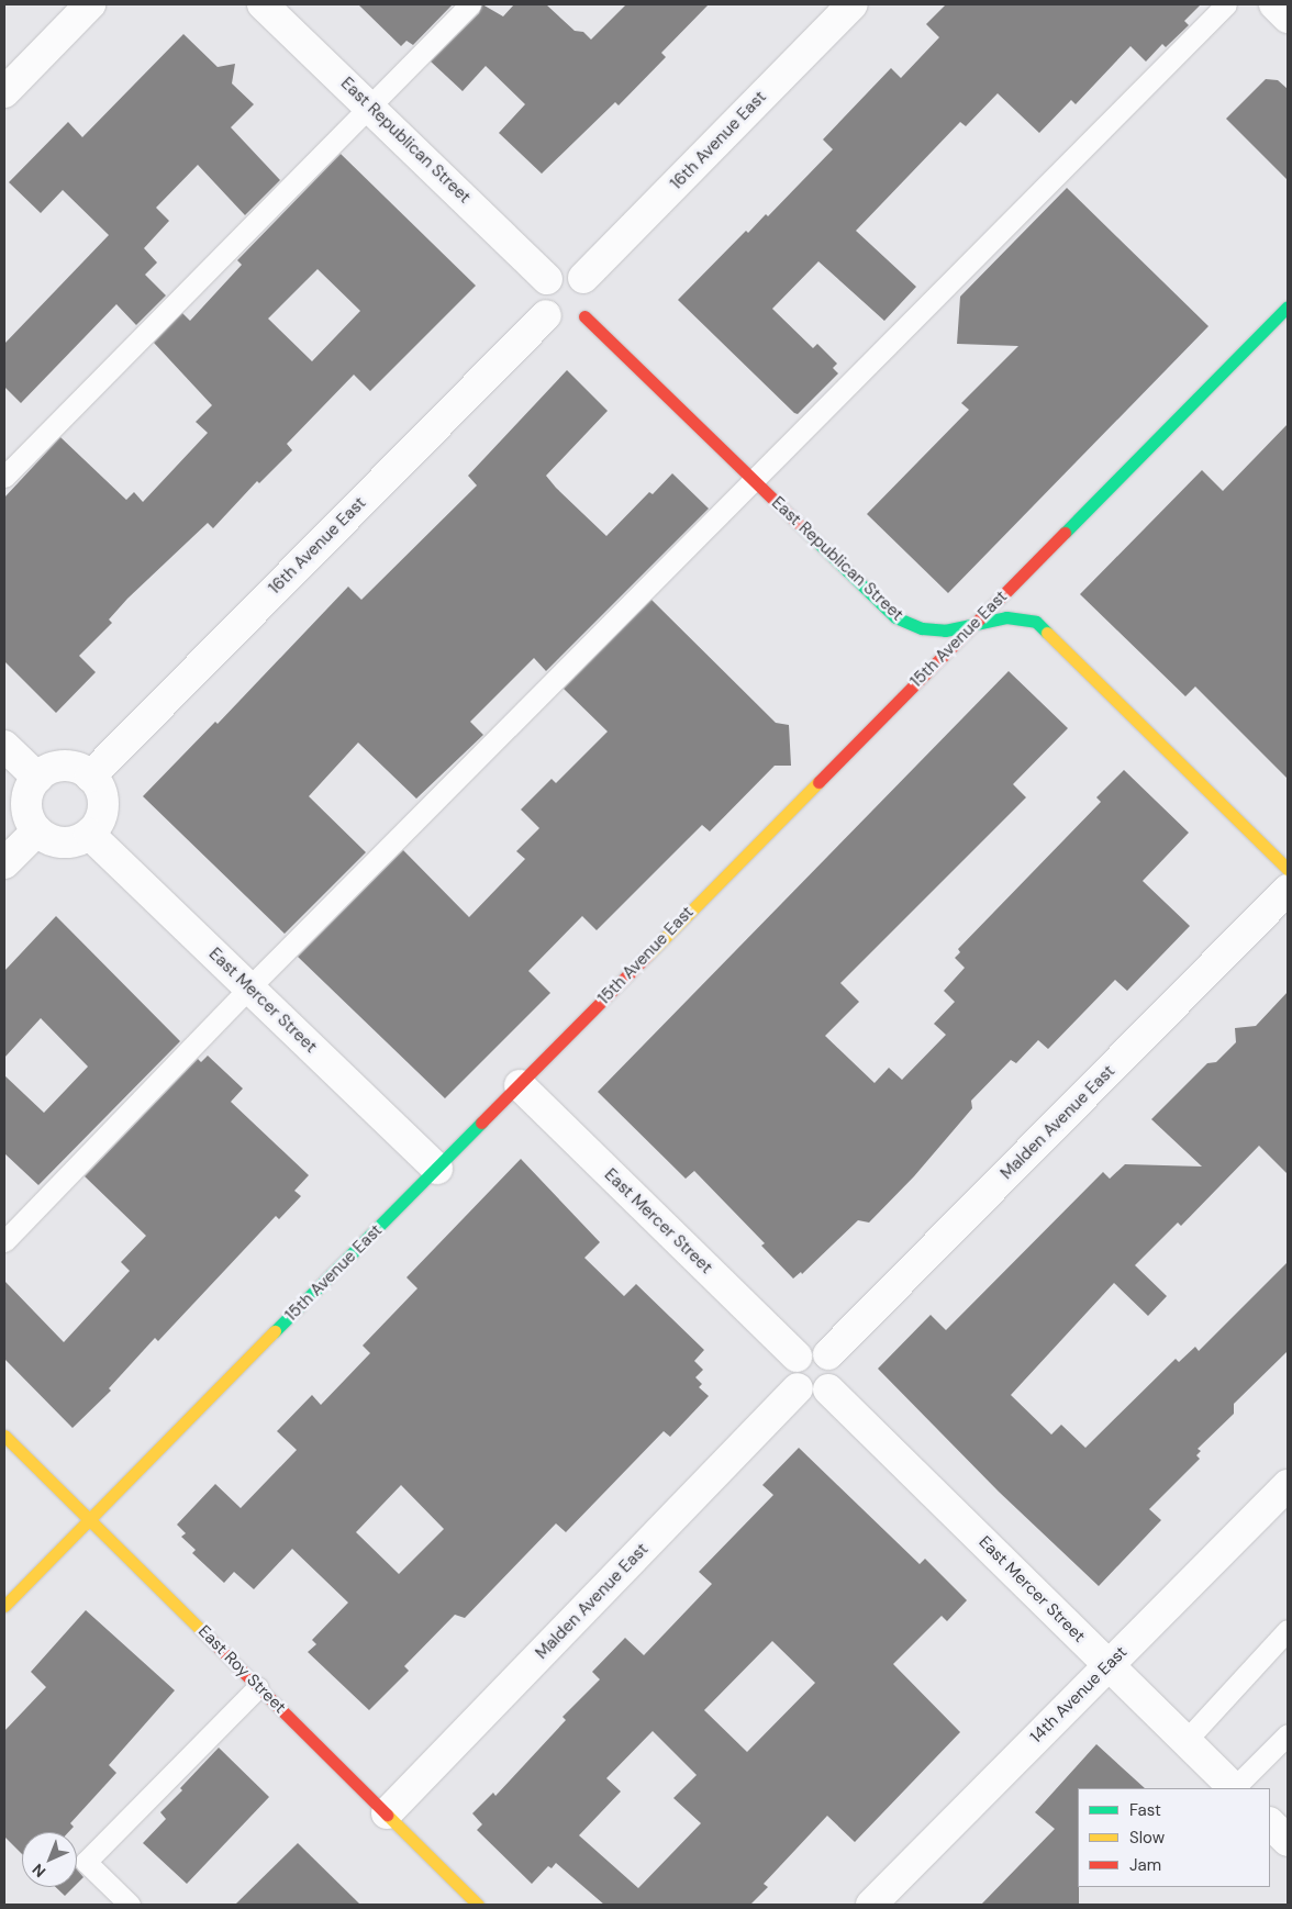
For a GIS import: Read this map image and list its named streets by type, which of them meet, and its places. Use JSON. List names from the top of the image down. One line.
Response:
{"streets":{"street":["East Republican Street","16th Avenue East","15th Avenue East","East Mercer Street","Malden Avenue East","East Roy Street","14th Avenue East"]},"crossings":[["East Republican Street","16th Avenue East"],["East Republican Street","15th Avenue East"],["16th Avenue East","East Mercer Street"],["15th Avenue East","East Mercer Street"],["15th Avenue East","East Roy Street"],["East Mercer Street","Malden Avenue East"],["East Mercer Street","14th Avenue East"],["Malden Avenue East","East Roy Street"]],"legend":["Fast","Slow","Jam"],"north":"bottom left"}
